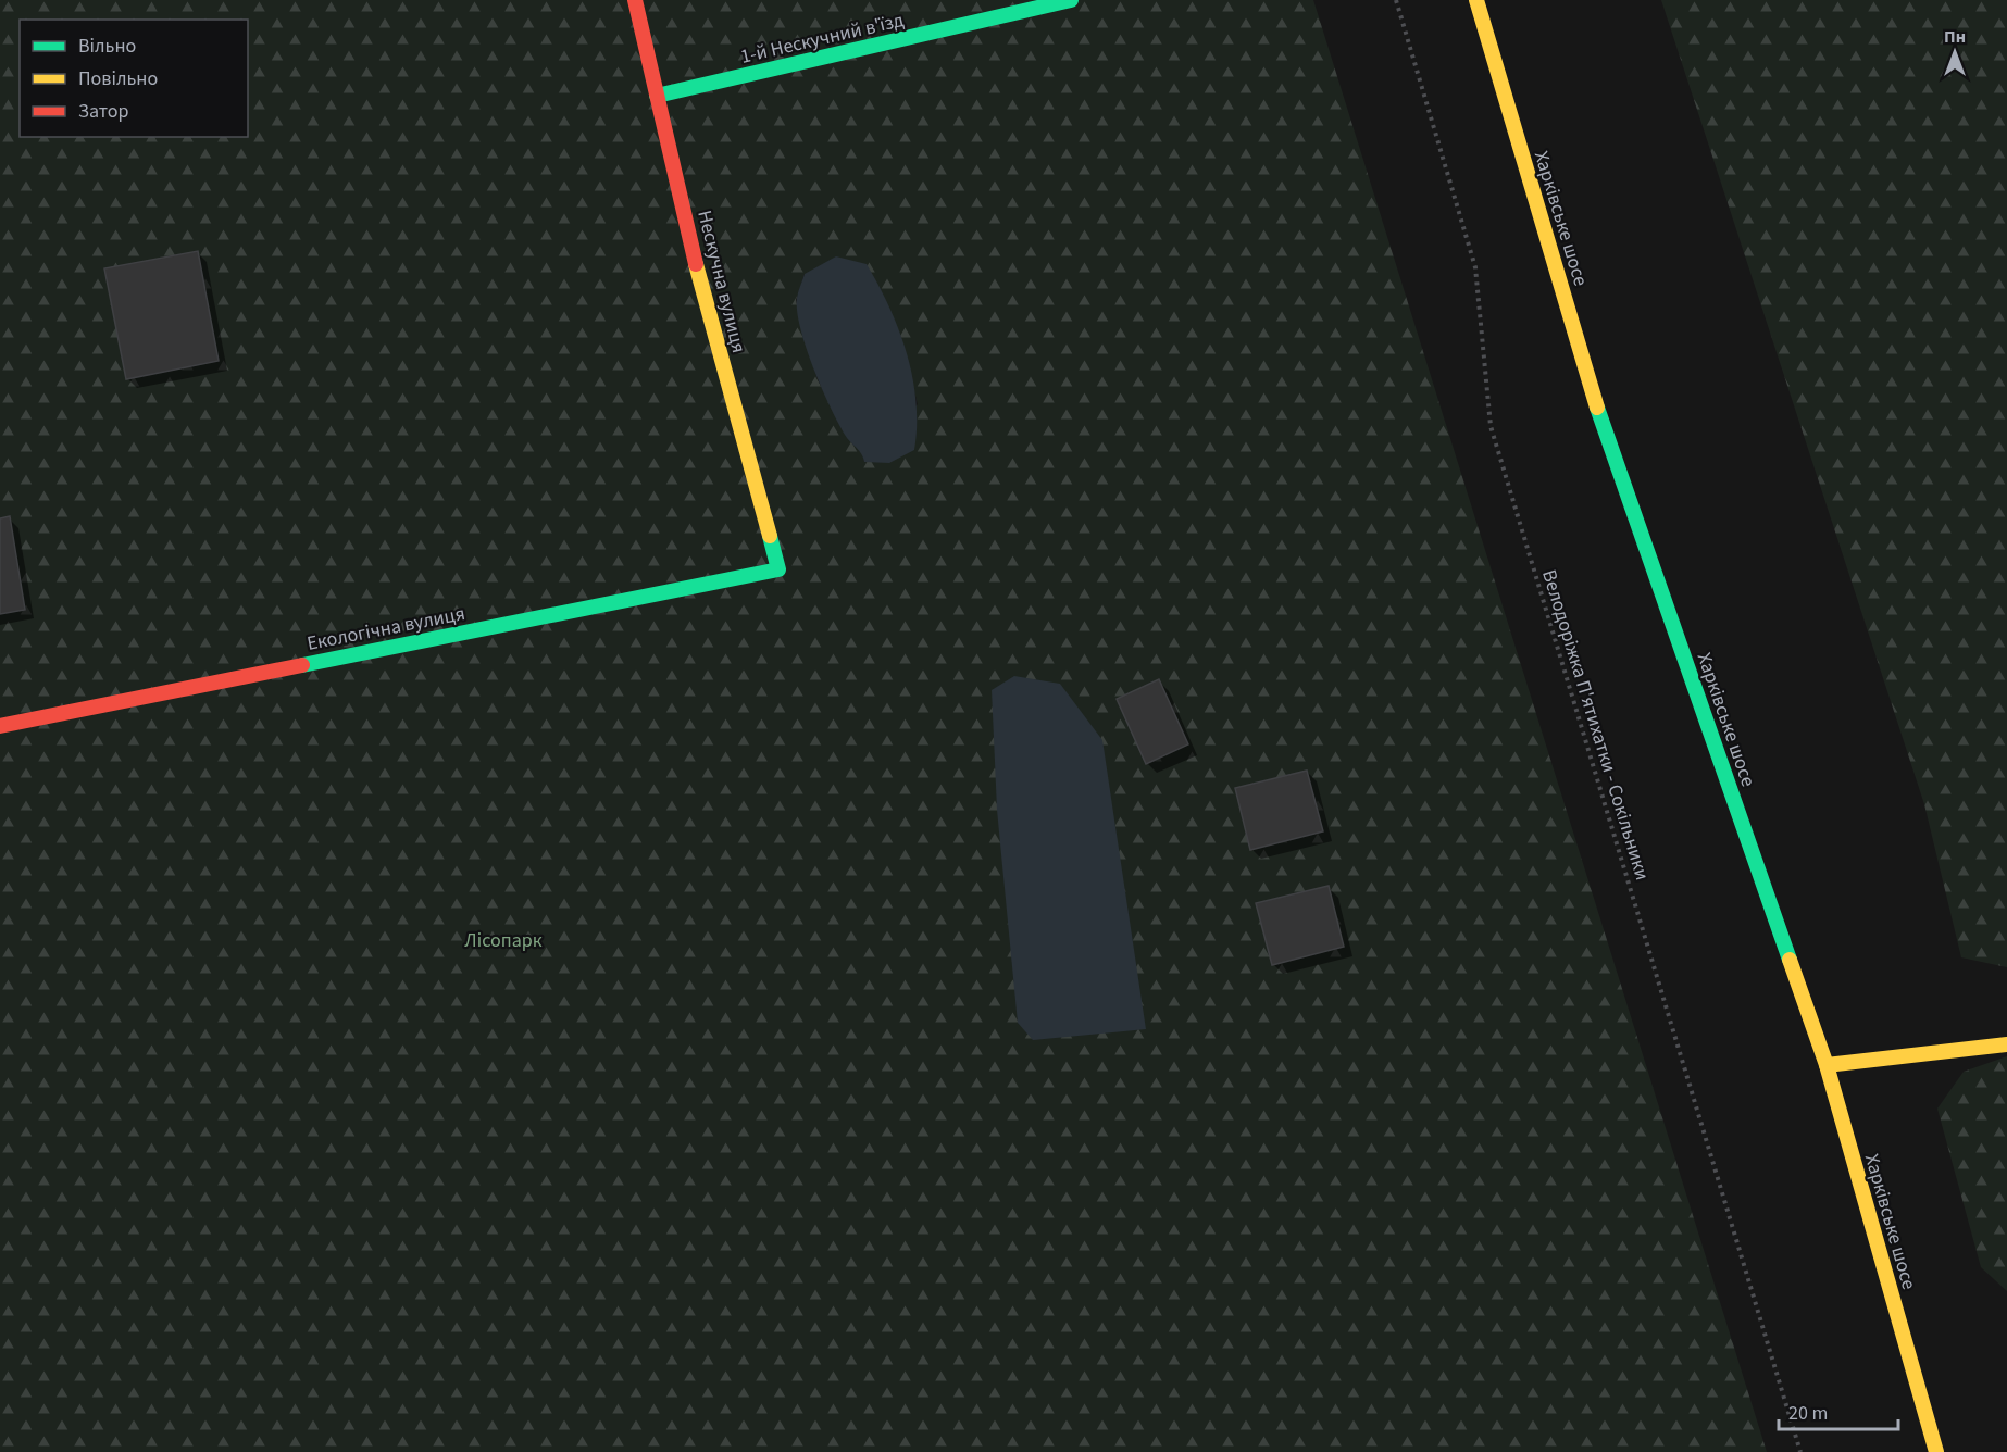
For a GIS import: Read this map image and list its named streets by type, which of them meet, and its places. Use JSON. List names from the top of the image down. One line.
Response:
{"streets":{"street":["1-й Нескучний в'їзд","Харківське шосе","Нескучна вулиця","Екологічна вулиця"],"path":["Велодоріжка П'ятихатки - Сокільники"]},"crossings":[["1-й Нескучний в'їзд","Нескучна вулиця"],["Нескучна вулиця","Екологічна вулиця"]],"parks":["Лісопарк"],"legend":["Вільно","Повільно","Затор"],"scale_bar":"20 m","north":"top"}
